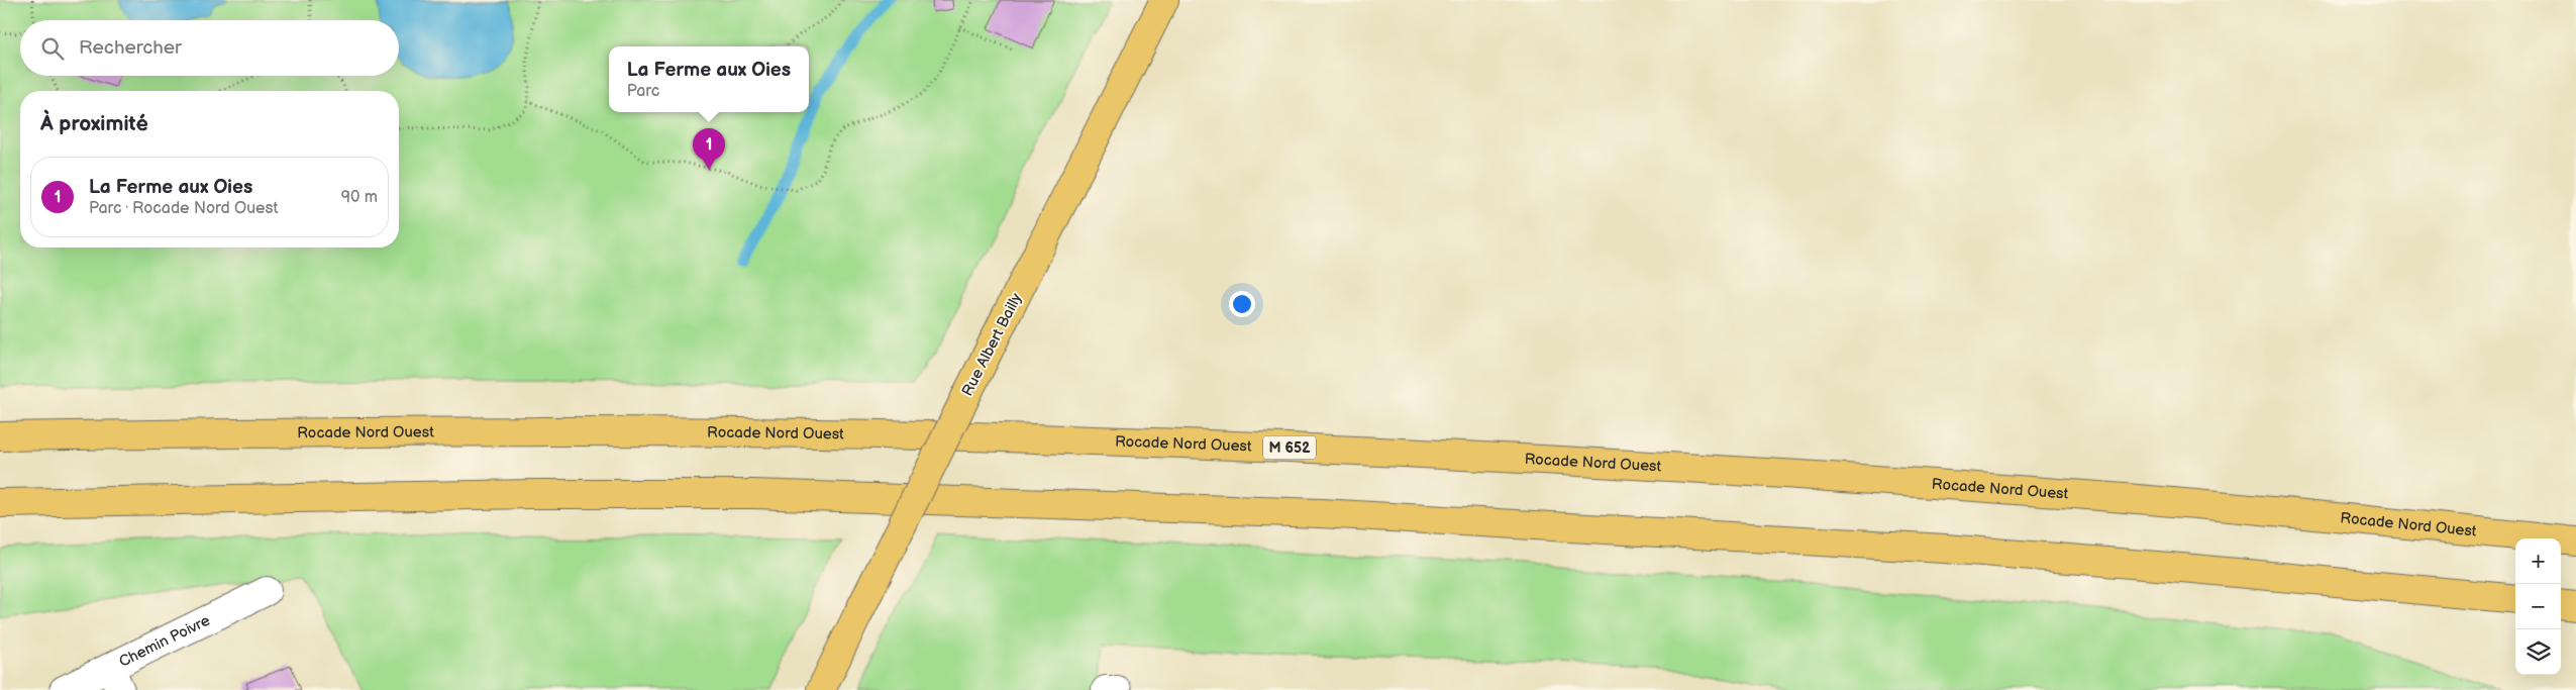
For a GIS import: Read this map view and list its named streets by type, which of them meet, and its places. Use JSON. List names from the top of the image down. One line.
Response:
{"streets":{"main road":["Rue Albert Bailly","Rocade Nord Ouest","M 652"],"street":["Chemin Poivre"]},"page":{"search":"Rechercher","popup":["La Ferme aux Oies","Parc"],"heading":"À proximité","pins":"1","list":[{"mark":"1","name":"La Ferme aux Oies","note":"Parc · Rocade Nord Ouest","value":"90 m"}],"map_buttons":["+","−"]}}
